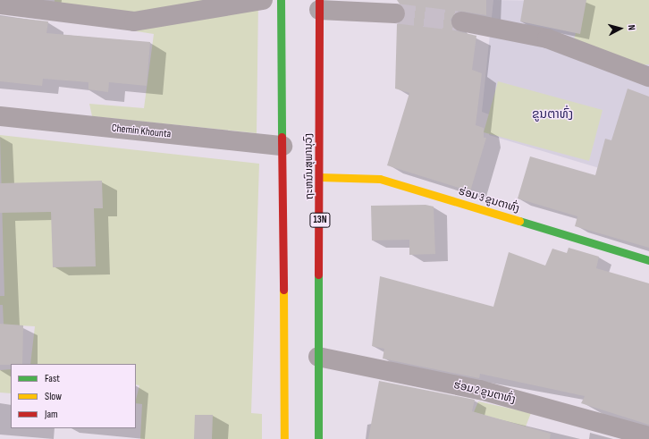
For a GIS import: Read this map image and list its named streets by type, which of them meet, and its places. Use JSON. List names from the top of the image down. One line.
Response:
{"streets":{"main road":["ຖະຫນົນສຸພານຸວົງ","ຮ່ອມ 3 ຂູນຕາທົ່ງ","13N"],"street":["Chemin Khounta","ຮ່ອມ 2 ຂູນຕາທົ່ງ"]},"crossings":[["ຖະຫນົນສຸພານຸວົງ","ຮ່ອມ 3 ຂູນຕາທົ່ງ"],["ຖະຫນົນສຸພານຸວົງ","ຮ່ອມ 2 ຂູນຕາທົ່ງ"]],"districts":["ຂູນຕາທົ່ງ"],"legend":["Fast","Slow","Jam"],"north":"right"}
